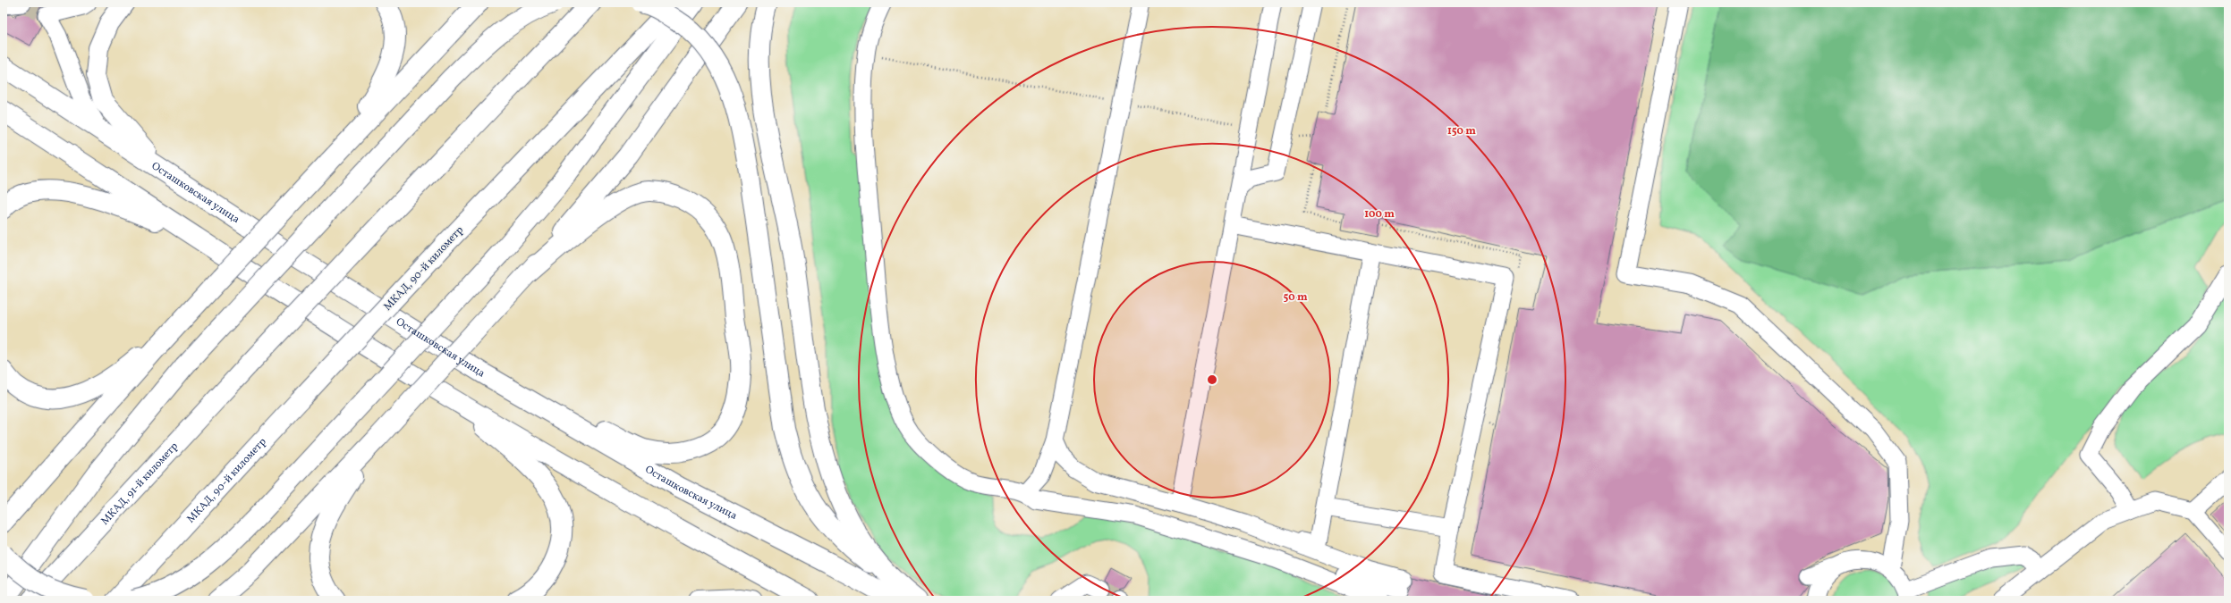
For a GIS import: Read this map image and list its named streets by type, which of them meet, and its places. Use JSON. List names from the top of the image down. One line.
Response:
{"streets":{"main road":["Осташковская улица","МКАД, 90-й километр","МКАД, 91-й километр"]},"rings":["150 m","100 m","50 m"]}
